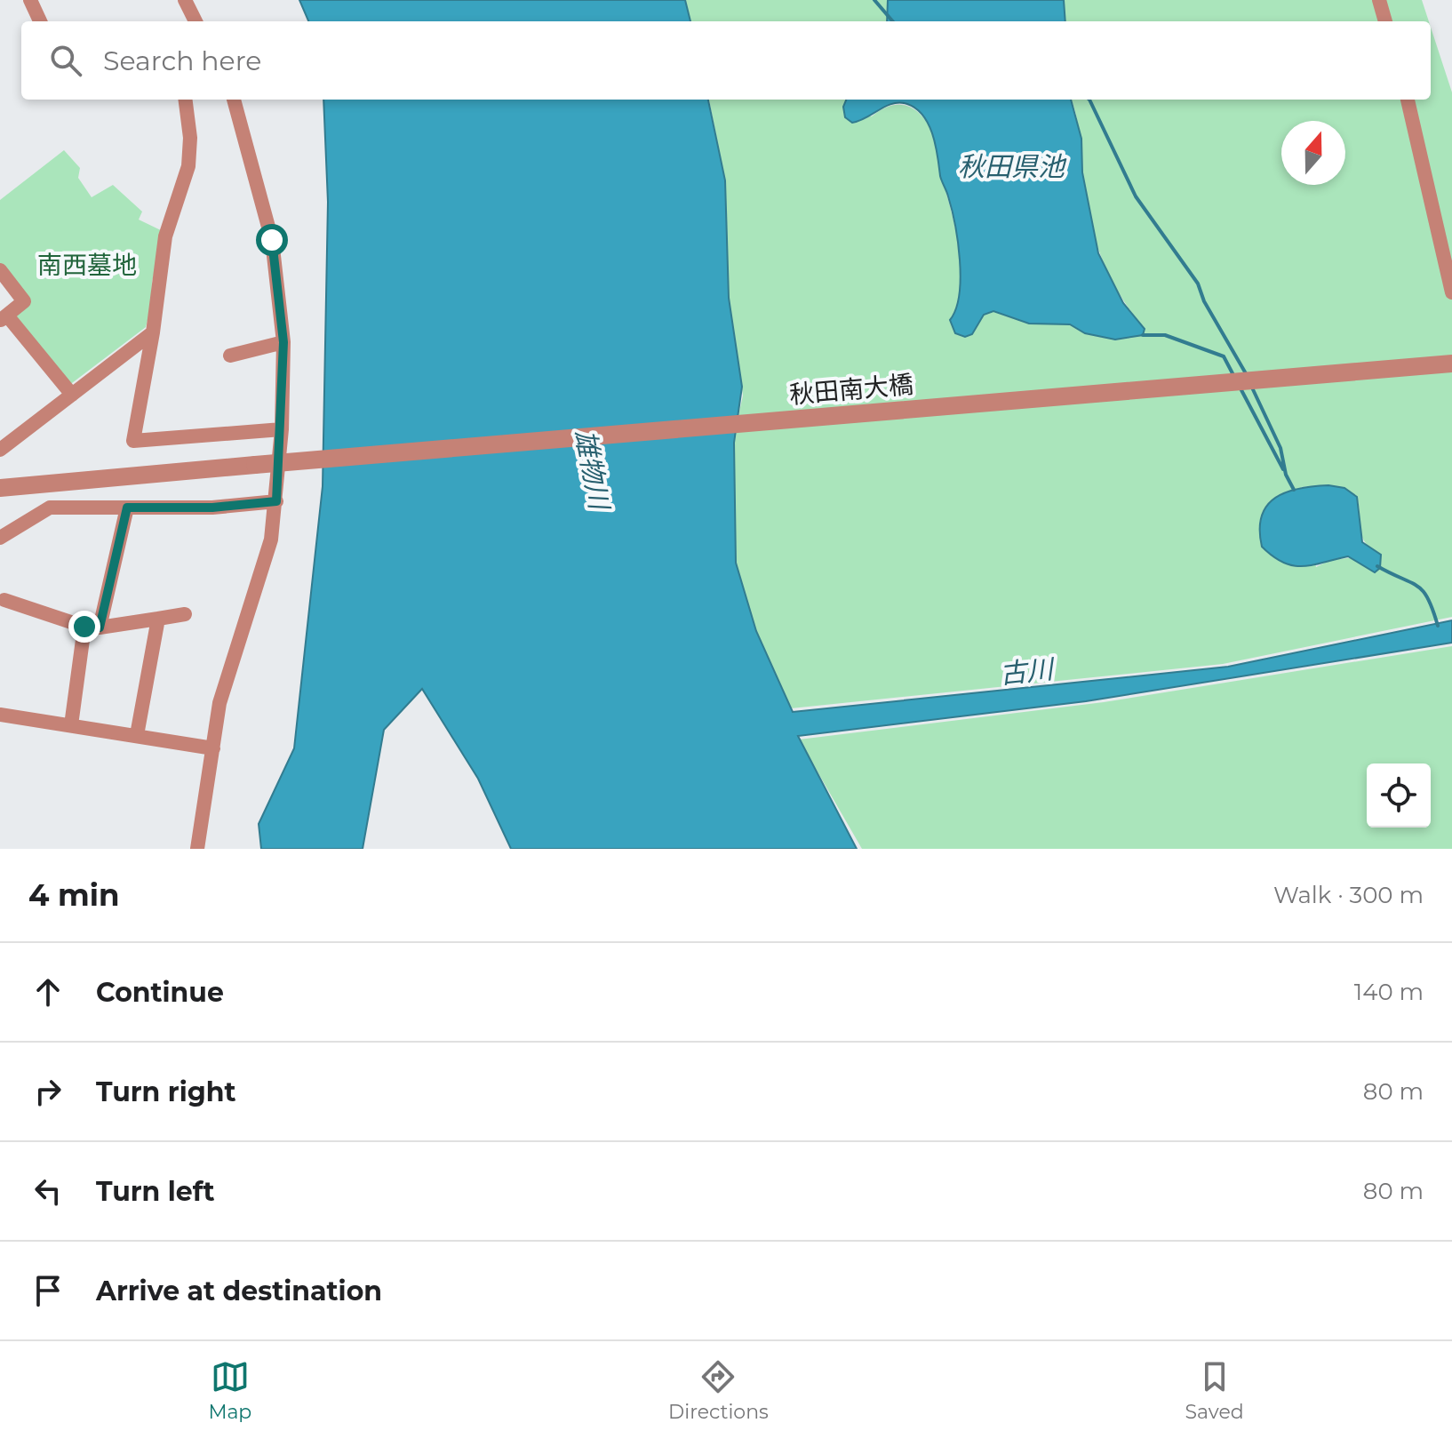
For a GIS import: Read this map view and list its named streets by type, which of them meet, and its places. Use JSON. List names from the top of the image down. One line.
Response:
{"streets":{"street":["秋田南大橋"]},"water":["秋田県池","雄物川","古川"],"parks":["南西墓地"],"north":"top","page":{"search":"Search here","heading":["4 min","Walk · 300 m"],"list":[["Continue","140 m"],["Turn right","80 m"],["Turn left","80 m"],"Arrive at destination"],"nav":["Map","Directions","Saved"]}}
